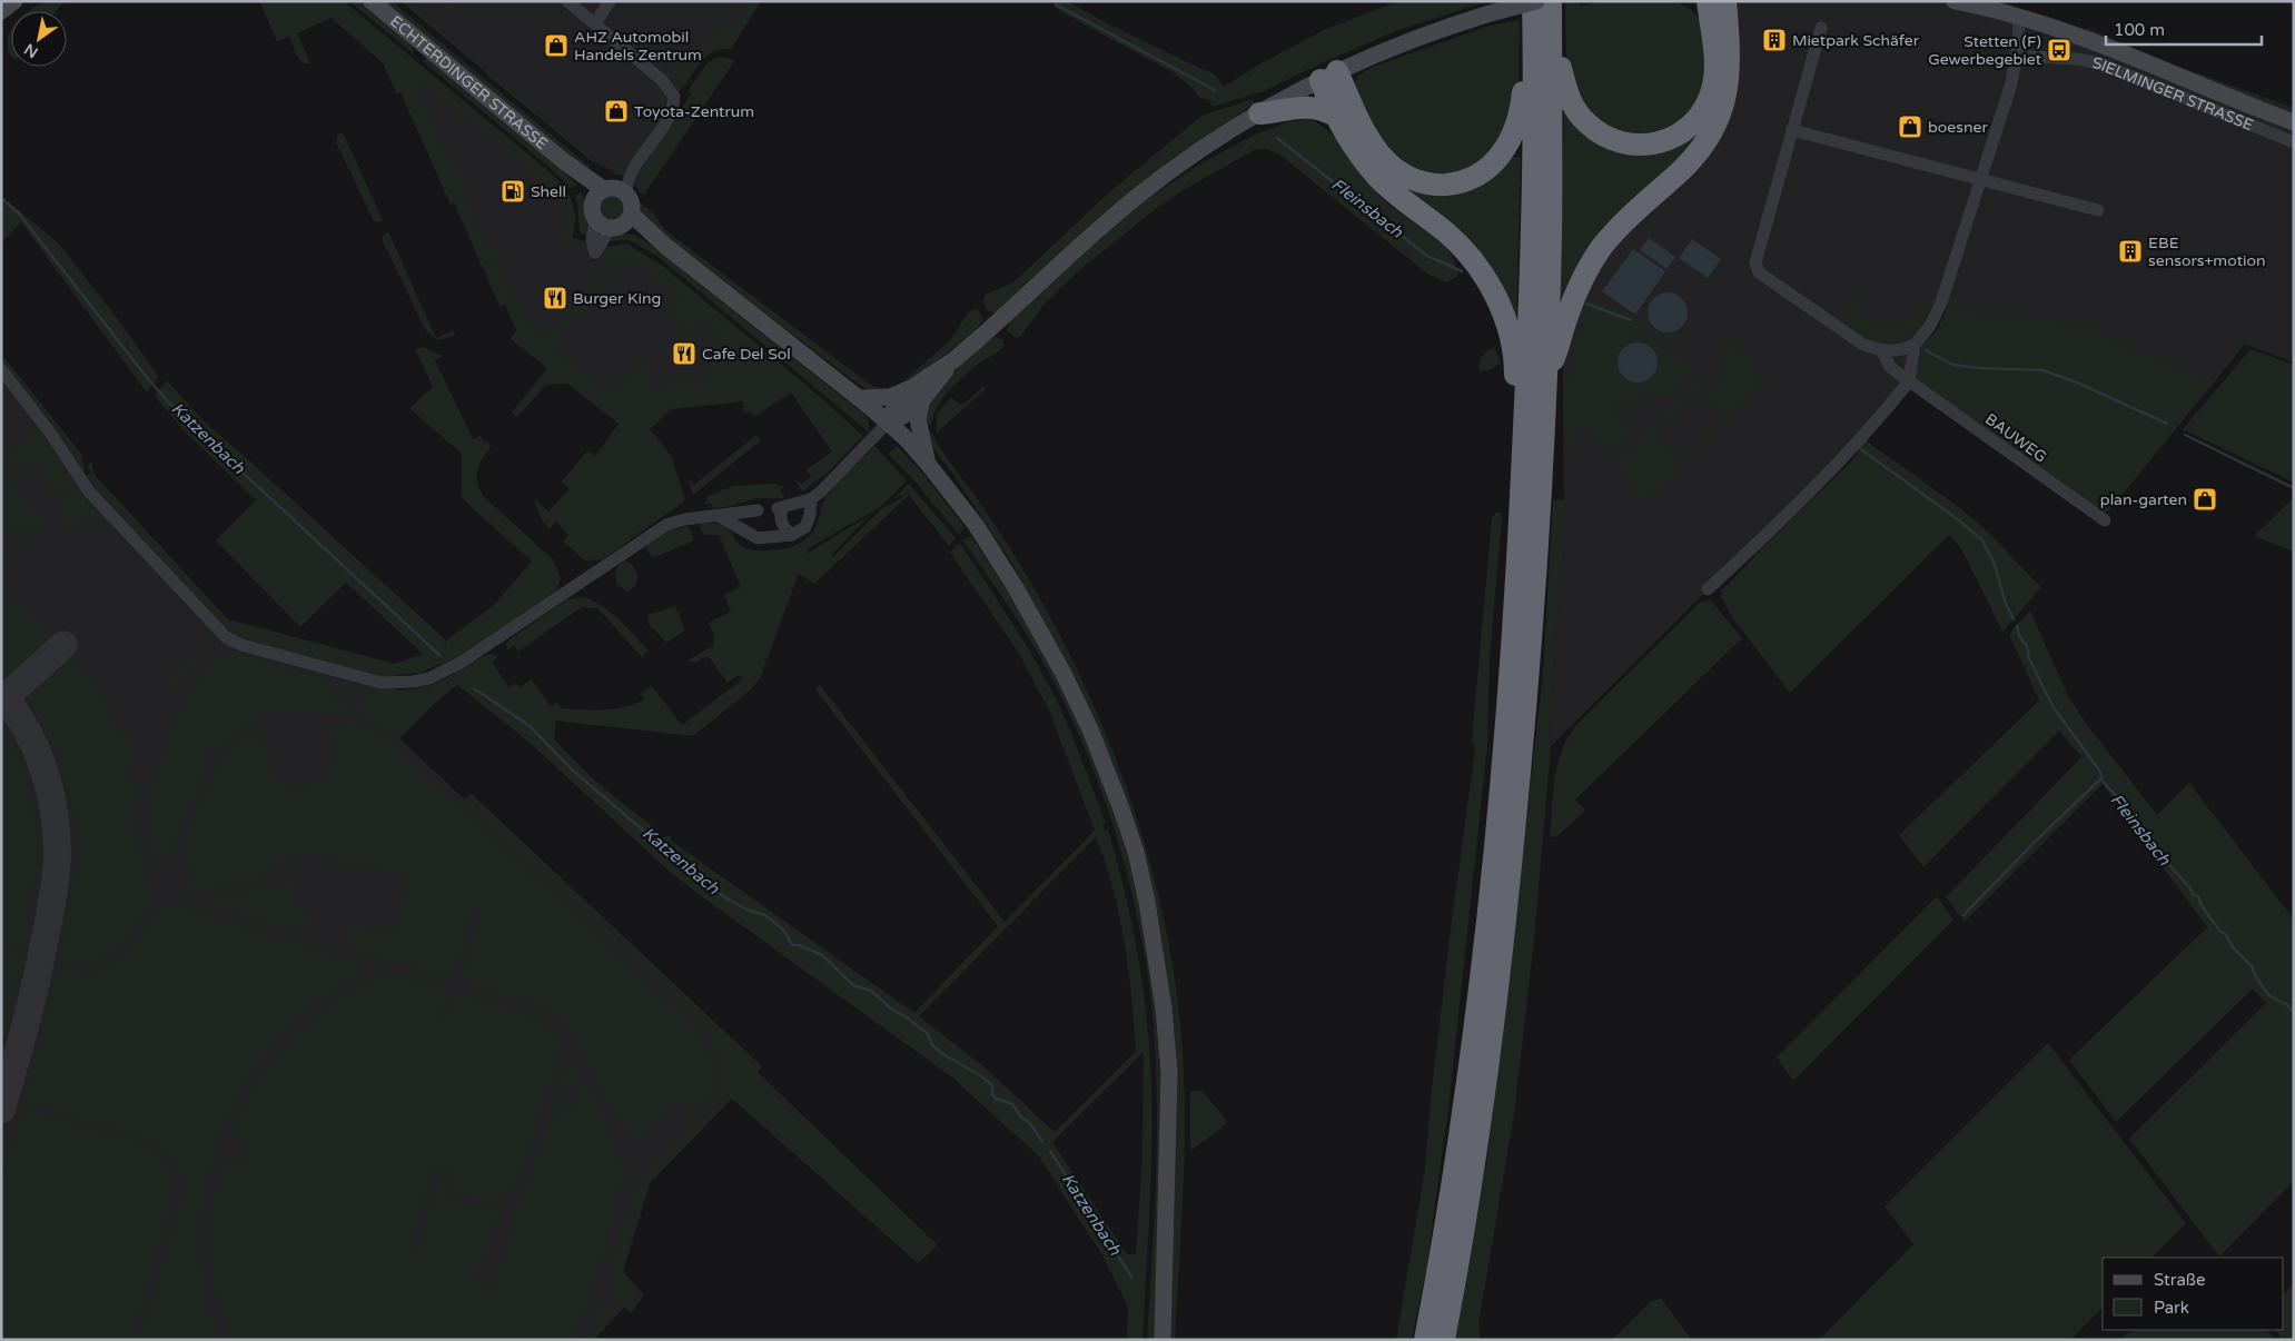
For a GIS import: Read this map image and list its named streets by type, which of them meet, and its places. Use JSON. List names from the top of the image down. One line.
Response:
{"streets":{"main road":["ECHTERDINGER STRASSE","SIELMINGER STRASSE"],"street":["BAUWEG"]},"water":["Fleinsbach","Katzenbach"],"places":{"building":["Mietpark Schäfer","EBE sensors+motion"],"shop":["AHZ Automobil Handels Zentrum","Toyota-Zentrum","boesner","plan-garten"],"bus stop":["Stetten (F) Gewerbegebiet"],"fuel station":["Shell"],"restaurant":["Burger King","Cafe Del Sol"]},"legend":["Straße","Park"],"scale_bar":"100 m","north":"bottom left"}
